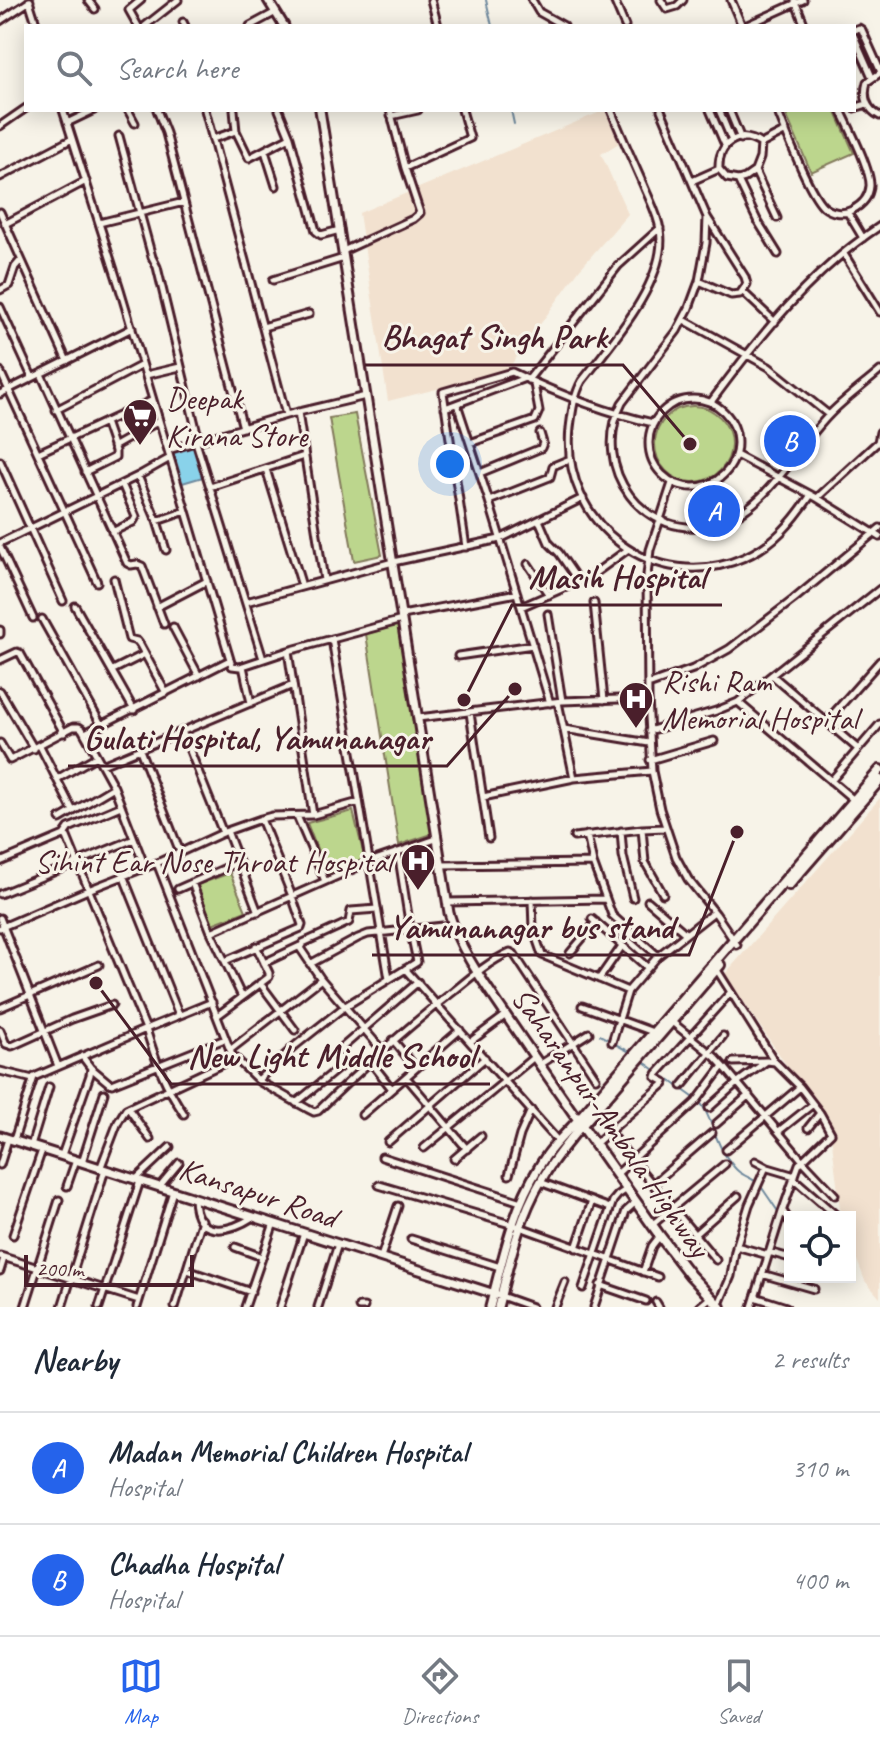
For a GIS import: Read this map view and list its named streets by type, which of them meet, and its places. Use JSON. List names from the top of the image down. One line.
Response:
{"streets":{"main road":["Saharanpur-Ambala Highway","Kansapur Road"]},"places":{"other":["Bhagat Singh Park","Gulati Hospital, Yamunanagar","Masih Hospital","Yamunanagar bus stand","New Light Middle School"],"supermarket":["Deepak Kirana Store"],"hospital":["Rishi Ram Memorial Hospital","Sihint Ear Nose Throat Hospital"]},"scale_bar":"200 m","page":{"search":"Search here","pins":["B","A"],"scale":"200 m","heading":["Nearby","2 results"],"list":[{"mark":"A","name":"Madan Memorial Children Hospital","note":"Hospital","value":"310 m"},{"mark":"B","name":"Chadha Hospital","note":"Hospital","value":"400 m"}],"nav":["Map","Directions","Saved"]}}
